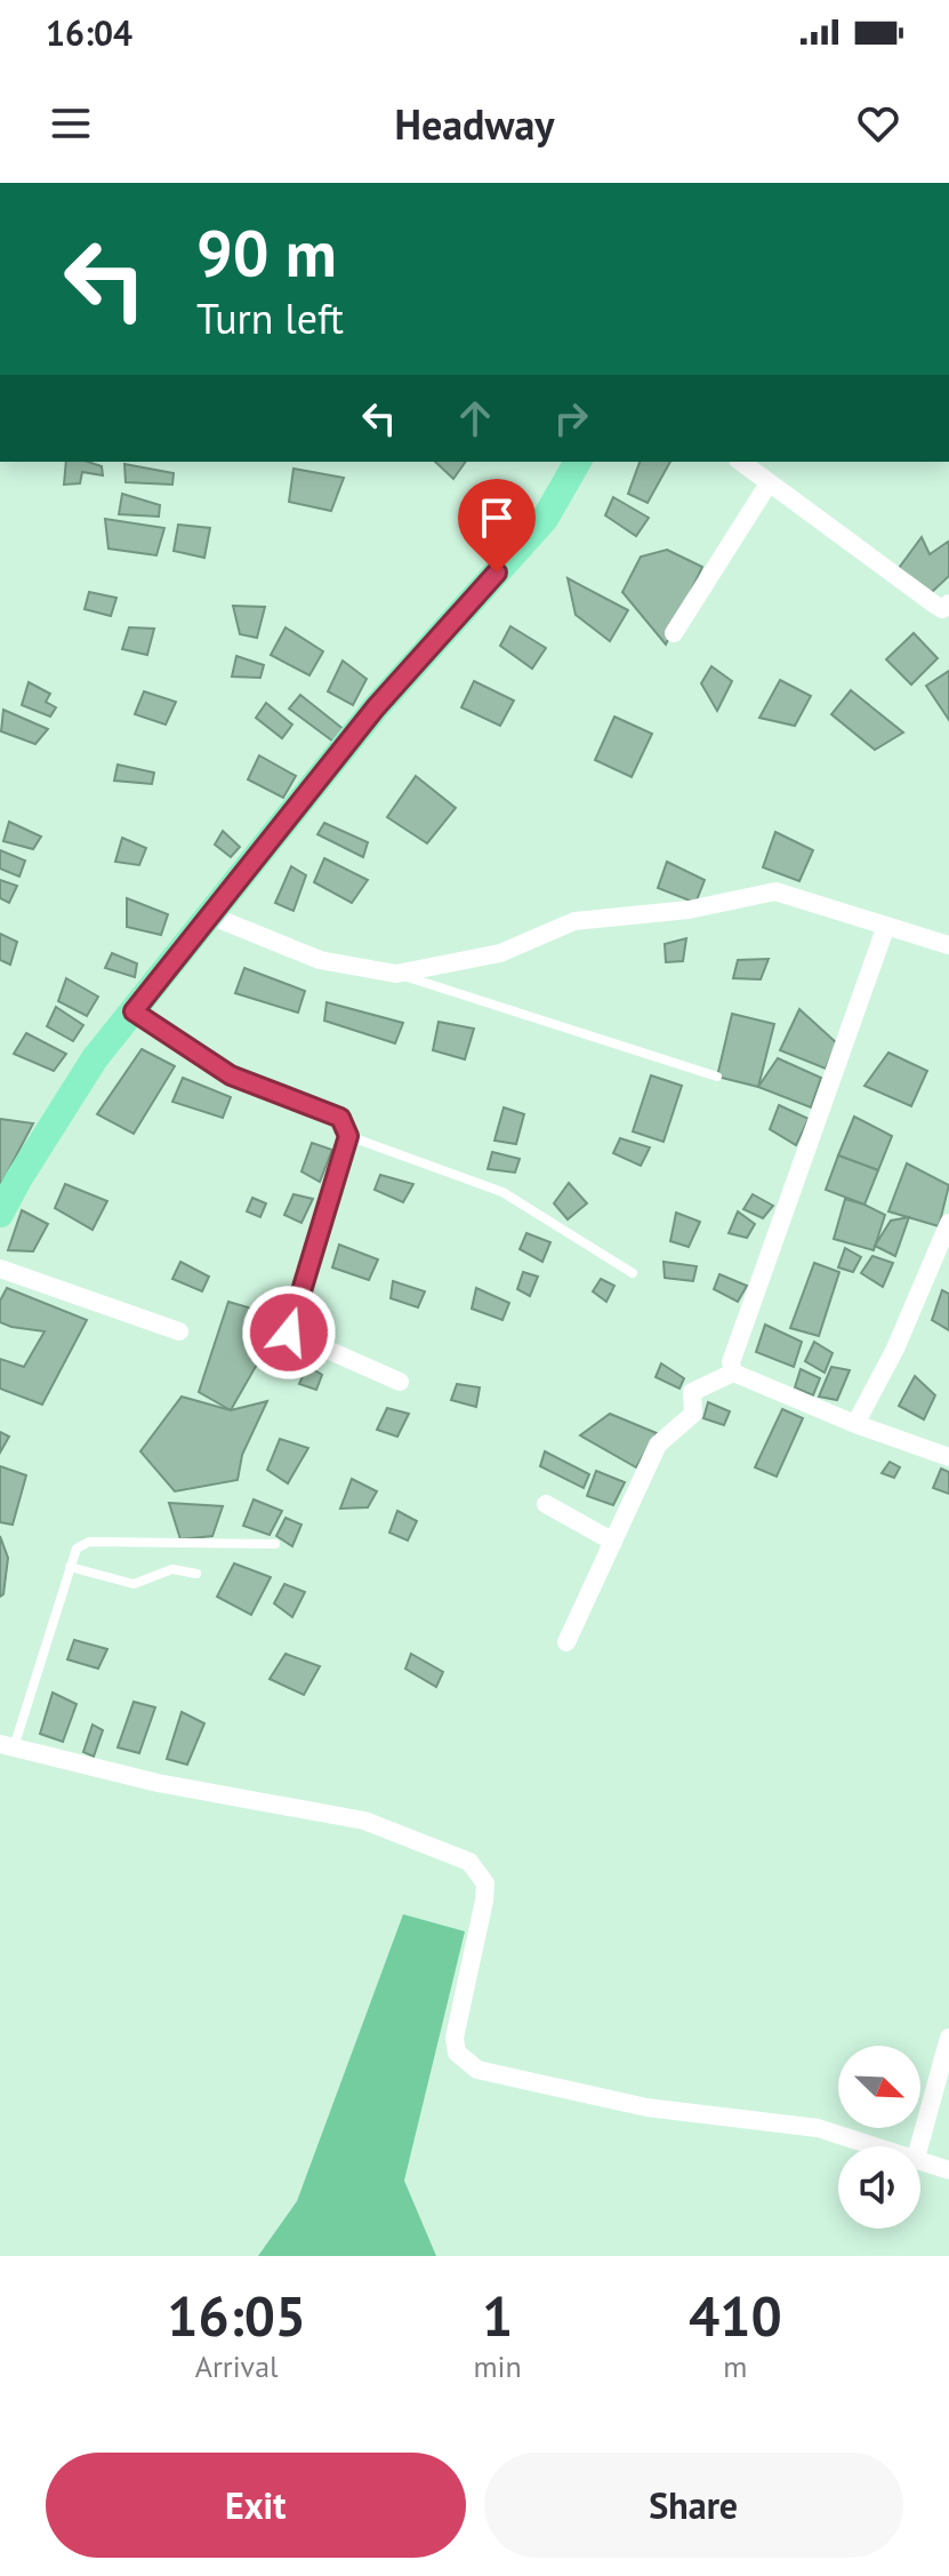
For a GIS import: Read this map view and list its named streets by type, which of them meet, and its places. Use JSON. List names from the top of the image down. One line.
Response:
{"north":"bottom right","page":{"status":"16:04","header":"Headway","turn":["90 m","Turn left"],"eta":["16:05","Arrival","1","min","410","m"],"buttons":["Exit","Share"]}}
